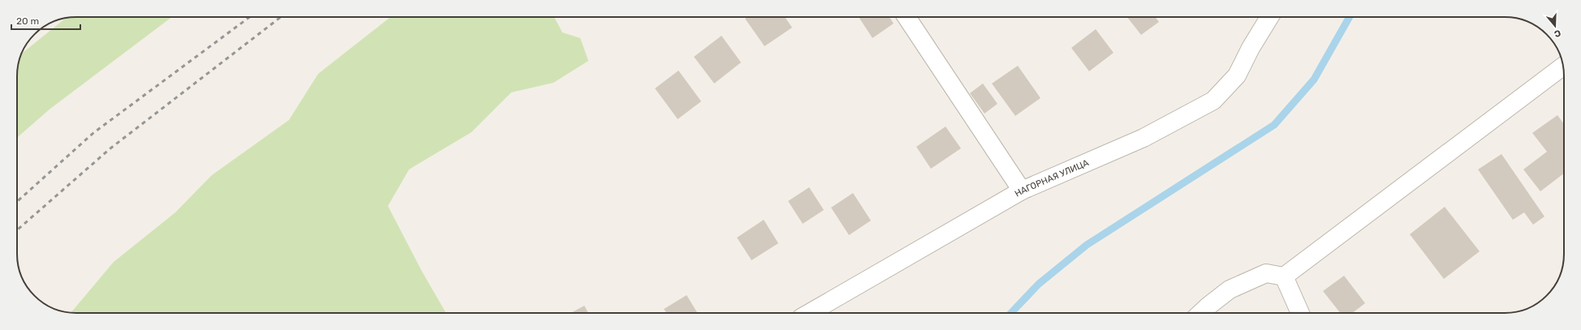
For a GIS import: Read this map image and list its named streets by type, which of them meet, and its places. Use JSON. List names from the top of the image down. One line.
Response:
{"streets":{"street":["НАГОРНАЯ УЛИЦА"]},"scale_bar":"20 m","north":"bottom"}
